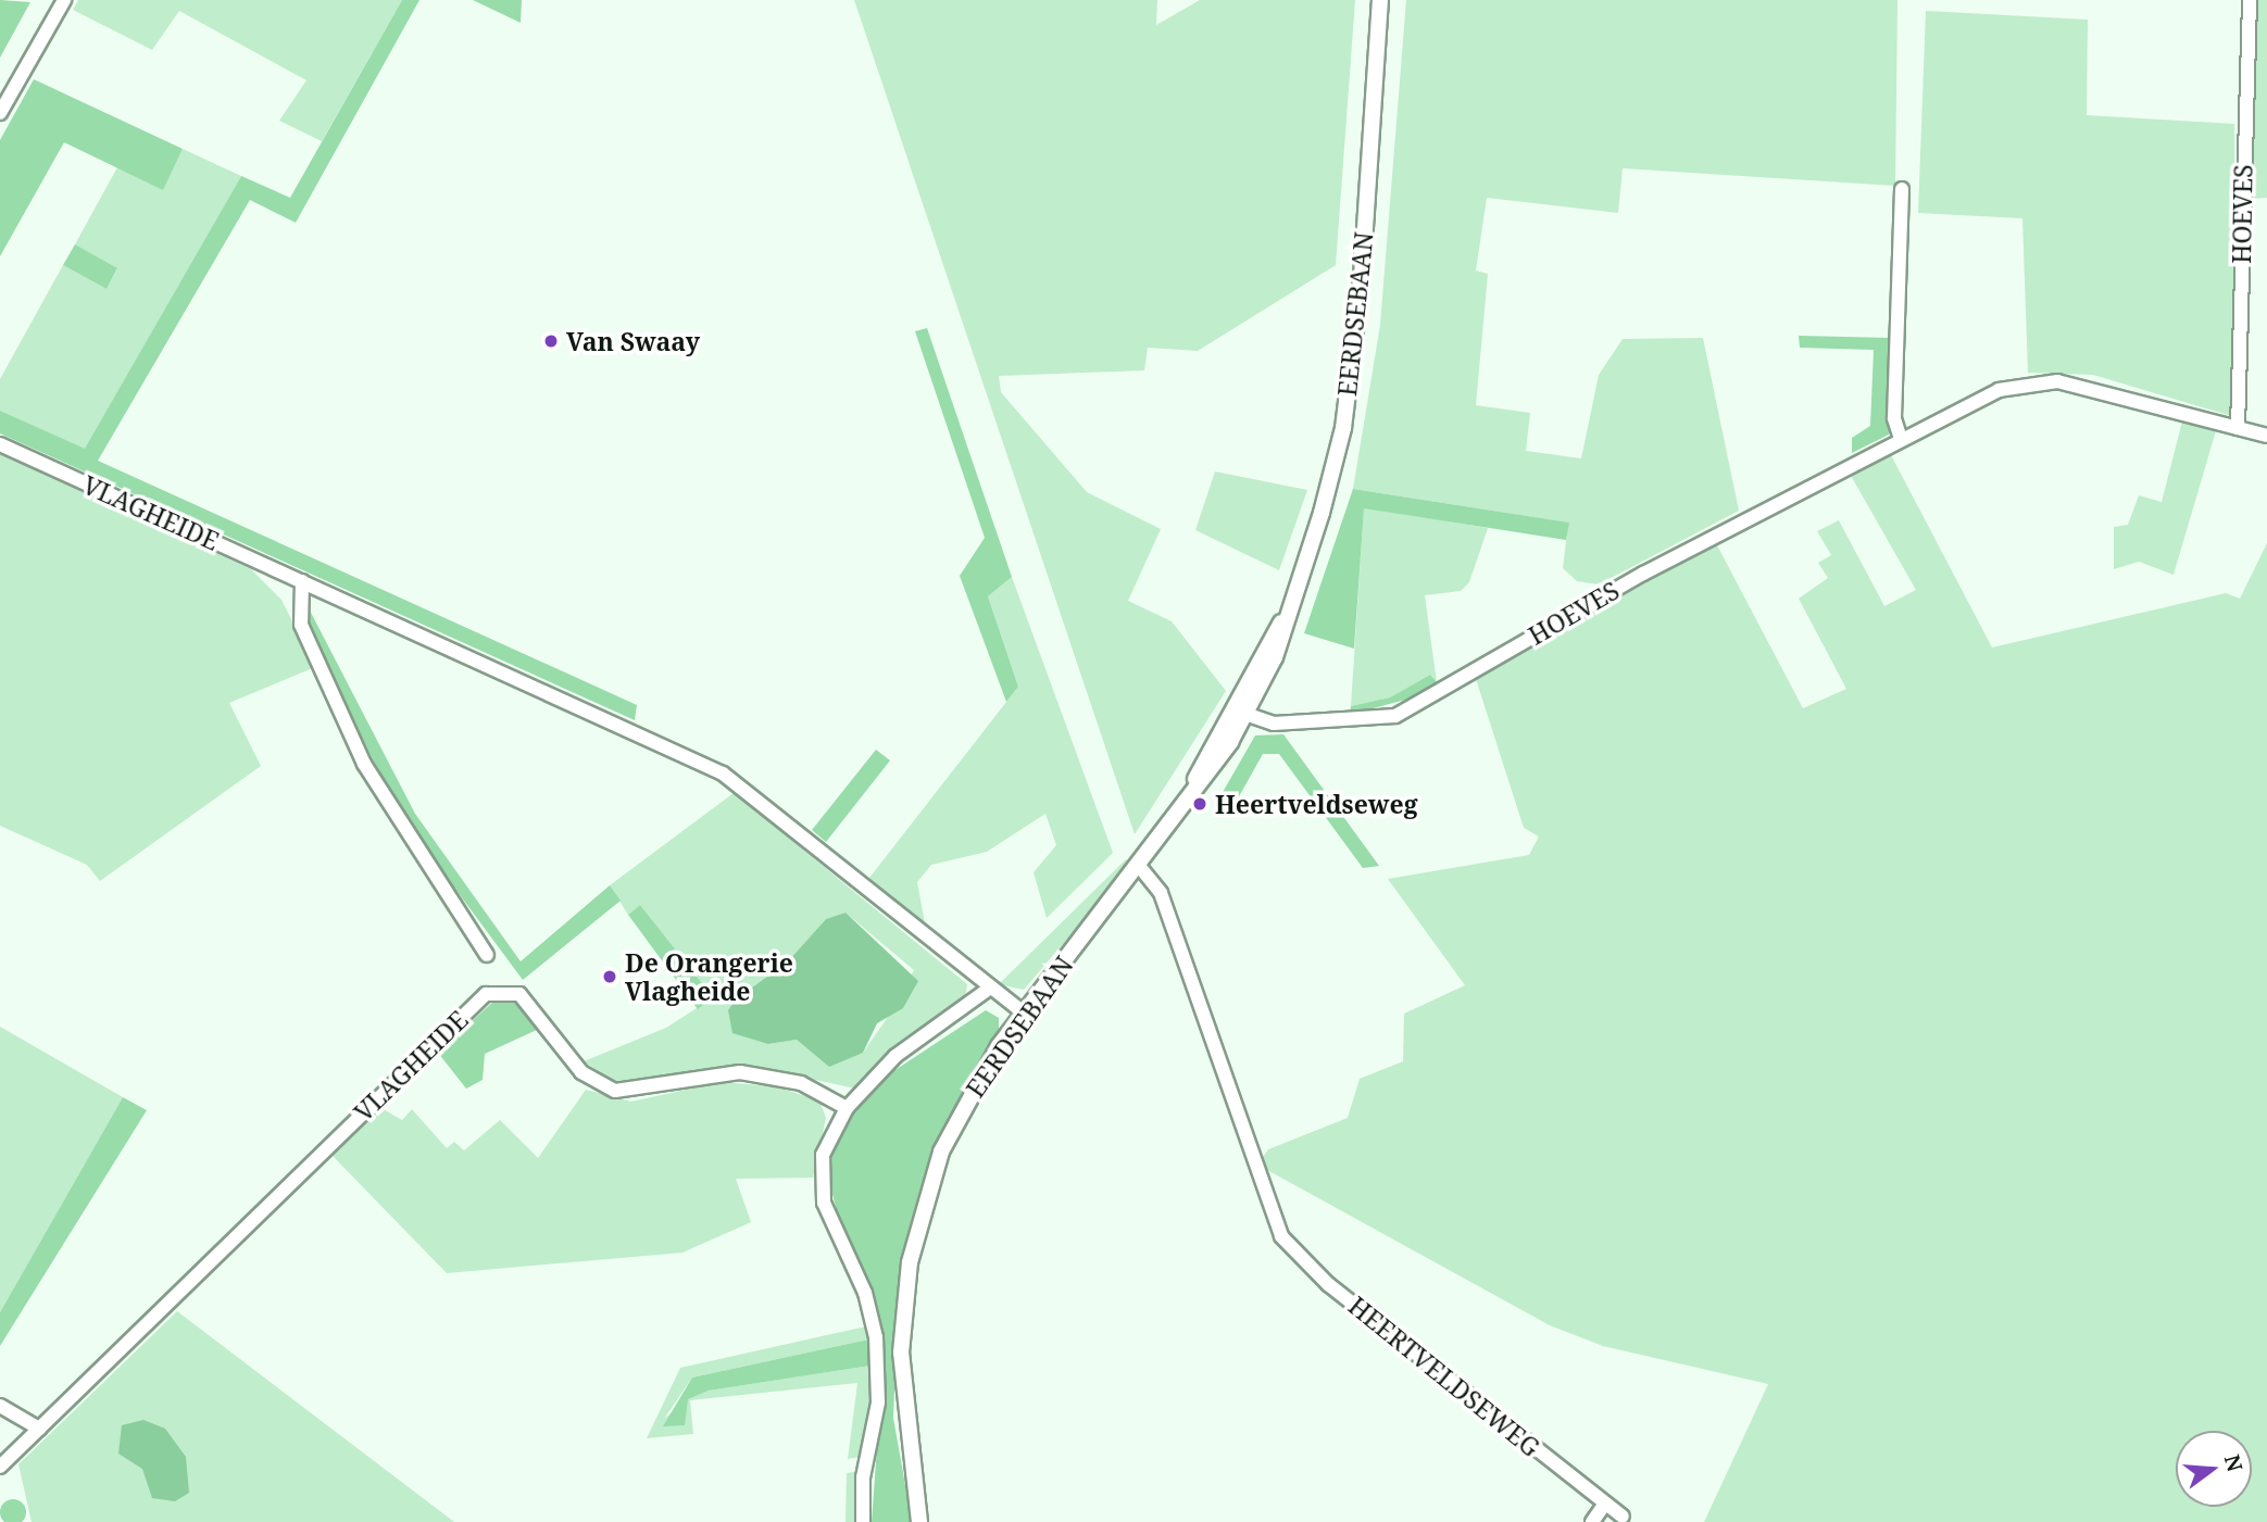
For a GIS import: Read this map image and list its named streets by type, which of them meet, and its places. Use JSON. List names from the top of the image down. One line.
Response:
{"streets":{"main road":["EERDSEBAAN"],"street":["HOEVES","VLAGHEIDE","HEERTVELDSEWEG"]},"crossings":[["HOEVES","EERDSEBAAN"],["EERDSEBAAN","VLAGHEIDE"],["EERDSEBAAN","HEERTVELDSEWEG"]],"places":["Van Swaay","Heertveldseweg","De Orangerie Vlagheide"],"north":"right"}
